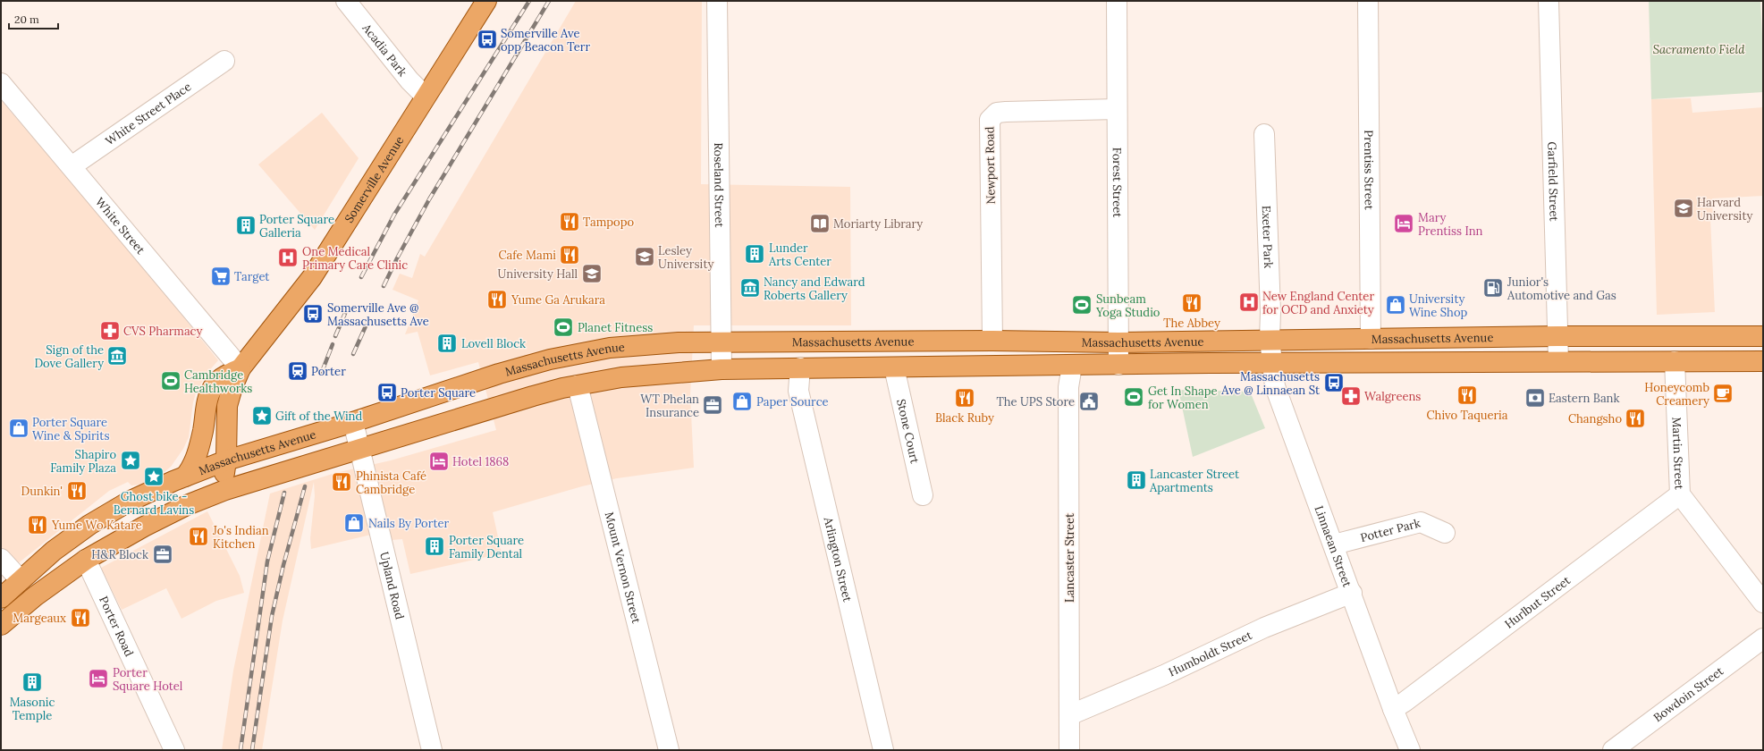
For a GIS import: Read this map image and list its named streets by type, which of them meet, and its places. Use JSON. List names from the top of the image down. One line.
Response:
{"streets":{"main road":["Somerville Avenue","Massachusetts Avenue"],"street":["Acadia Park","White Street Place","Newport Road","Prentiss Street","Garfield Street","Forest Street","Roseland Street","White Street","Exeter Park","Stone Court","Martin Street","Potter Park","Linnaean Street","Lancaster Street","Arlington Street","Mount Vernon Street","Upland Road","Hurlbut Street","Porter Road","Humboldt Street","Bowdoin Street"]},"crossings":[["Acadia Park","Somerville Avenue"],["White Street Place","White Street"],["Newport Road","Forest Street"],["Newport Road","Massachusetts Avenue"],["Prentiss Street","Massachusetts Avenue"],["Somerville Avenue","White Street"],["Somerville Avenue","Massachusetts Avenue"],["Garfield Street","Massachusetts Avenue"],["Forest Street","Massachusetts Avenue"],["Roseland Street","Massachusetts Avenue"],["Exeter Park","Massachusetts Avenue"],["Exeter Park","Linnaean Street"],["Massachusetts Avenue","Stone Court"],["Massachusetts Avenue","Martin Street"],["Massachusetts Avenue","Linnaean Street"],["Massachusetts Avenue","Lancaster Street"],["Massachusetts Avenue","Arlington Street"],["Massachusetts Avenue","Mount Vernon Street"],["Massachusetts Avenue","Upland Road"],["Massachusetts Avenue","Porter Road"],["Martin Street","Hurlbut Street"],["Potter Park","Linnaean Street"],["Linnaean Street","Hurlbut Street"],["Linnaean Street","Humboldt Street"],["Lancaster Street","Humboldt Street"]],"parks":["Sacramento Field"],"places":{"bus stop":["Somerville Ave opp Beacon Terr","Somerville Ave @ Massachusetts Ave","Massachusetts Ave @ Linnaean St","Porter Square"],"school or university":["Harvard University","Lesley University","University Hall"],"restaurant":["Tampopo","Cafe Mami","Yume Ga Arukara","The Abbey","Chivo Taqueria","Black Ruby","Changsho","Phinista Café Cambridge","Dunkin'","Yume Wo Katare","Jo's Indian Kitchen","Margeaux"],"library":["Moriarty Library"],"hotel":["Mary Prentiss Inn","Hotel 1868","Porter Square Hotel"],"building":["Porter Square Galleria","Lunder Arts Center","Lovell Block","Lancaster Street Apartments","Porter Square Family Dental","Masonic Temple"],"hospital":["One Medical Primary Care Clinic","New England Center for OCD and Anxiety"],"supermarket":["Target"],"museum":["Nancy and Edward Roberts Gallery","Sign of the Dove Gallery"],"fuel station":["Junior's Automotive and Gas"],"sports":["Sunbeam Yoga Studio","Planet Fitness","Cambridge Healthworks","Get In Shape for Women"],"shop":["University Wine Shop","Paper Source","Porter Square Wine & Spirits","Nails By Porter"],"pharmacy":["CVS Pharmacy","Walgreens"],"station":["Porter"],"cafe":["Honeycomb Creamery"],"bank":["Eastern Bank"],"public building":["The UPS Store"],"office":["WT Phelan Insurance","H&R Block"],"place":["Gift of the Wind","Shapiro Family Plaza","Ghost bike - Bernard Lavins"]},"scale_bar":"20 m"}
